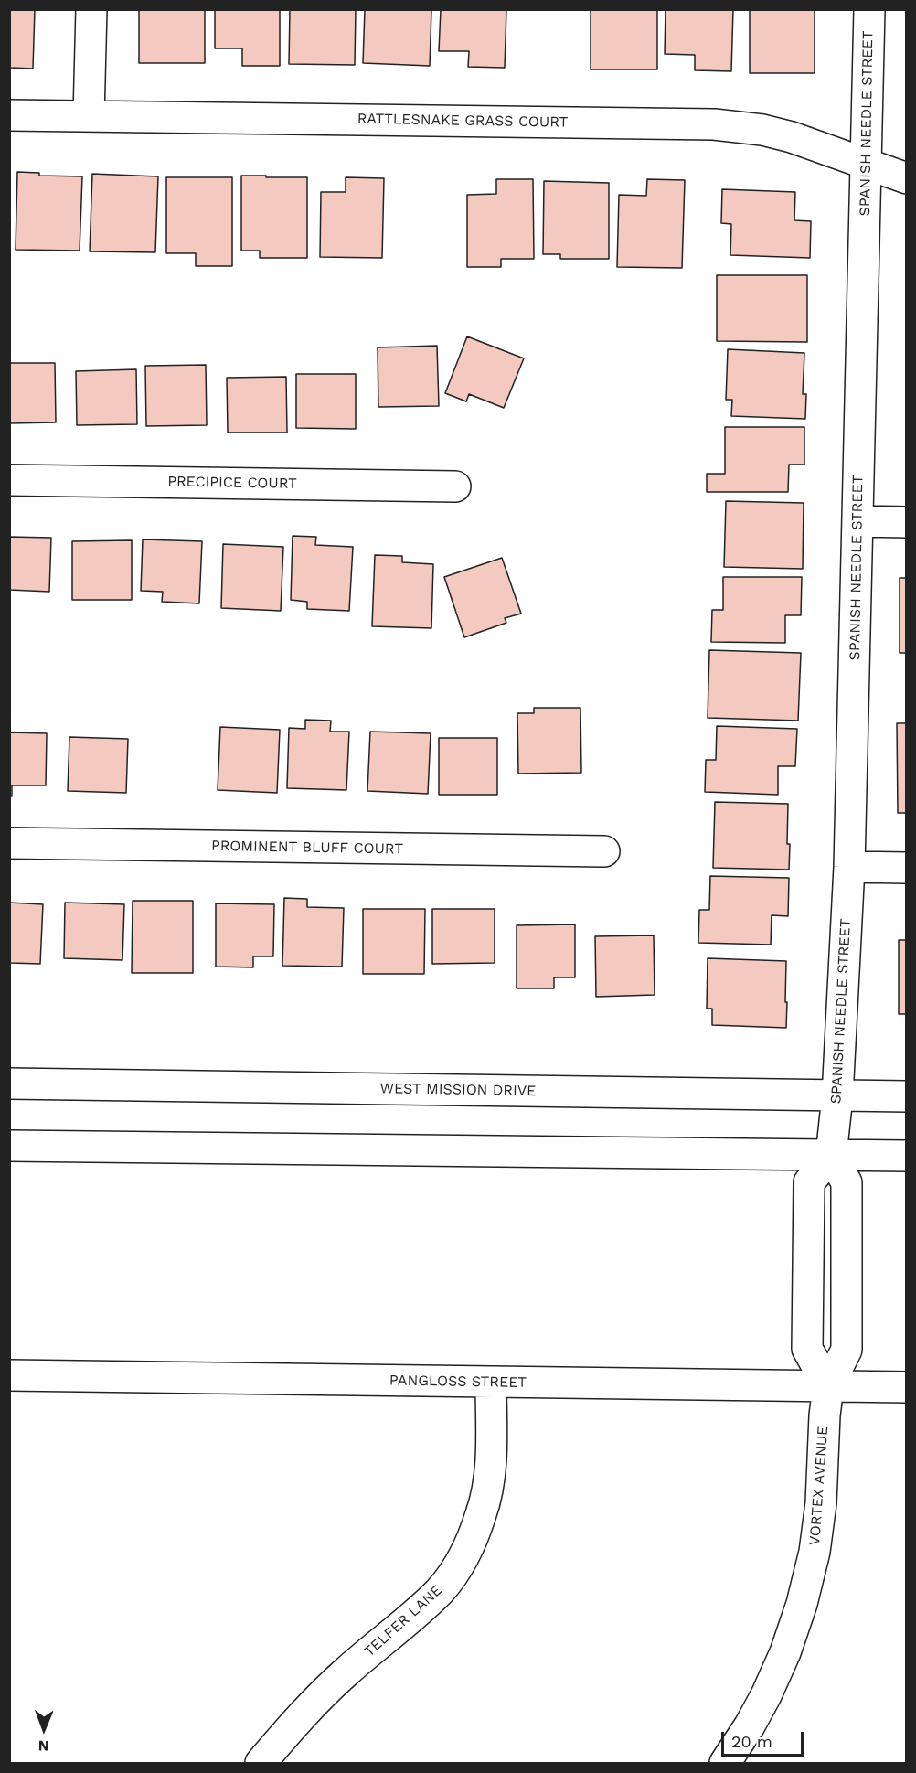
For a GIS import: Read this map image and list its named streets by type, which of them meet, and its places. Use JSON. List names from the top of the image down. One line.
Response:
{"streets":{"street":["RATTLESNAKE GRASS COURT","SPANISH NEEDLE STREET","PRECIPICE COURT","PROMINENT BLUFF COURT","WEST MISSION DRIVE","PANGLOSS STREET","VORTEX AVENUE","TELFER LANE"]},"crossings":[["RATTLESNAKE GRASS COURT","SPANISH NEEDLE STREET"],["SPANISH NEEDLE STREET","WEST MISSION DRIVE"],["PANGLOSS STREET","VORTEX AVENUE"],["PANGLOSS STREET","TELFER LANE"]],"scale_bar":"20 m","north":"bottom"}
